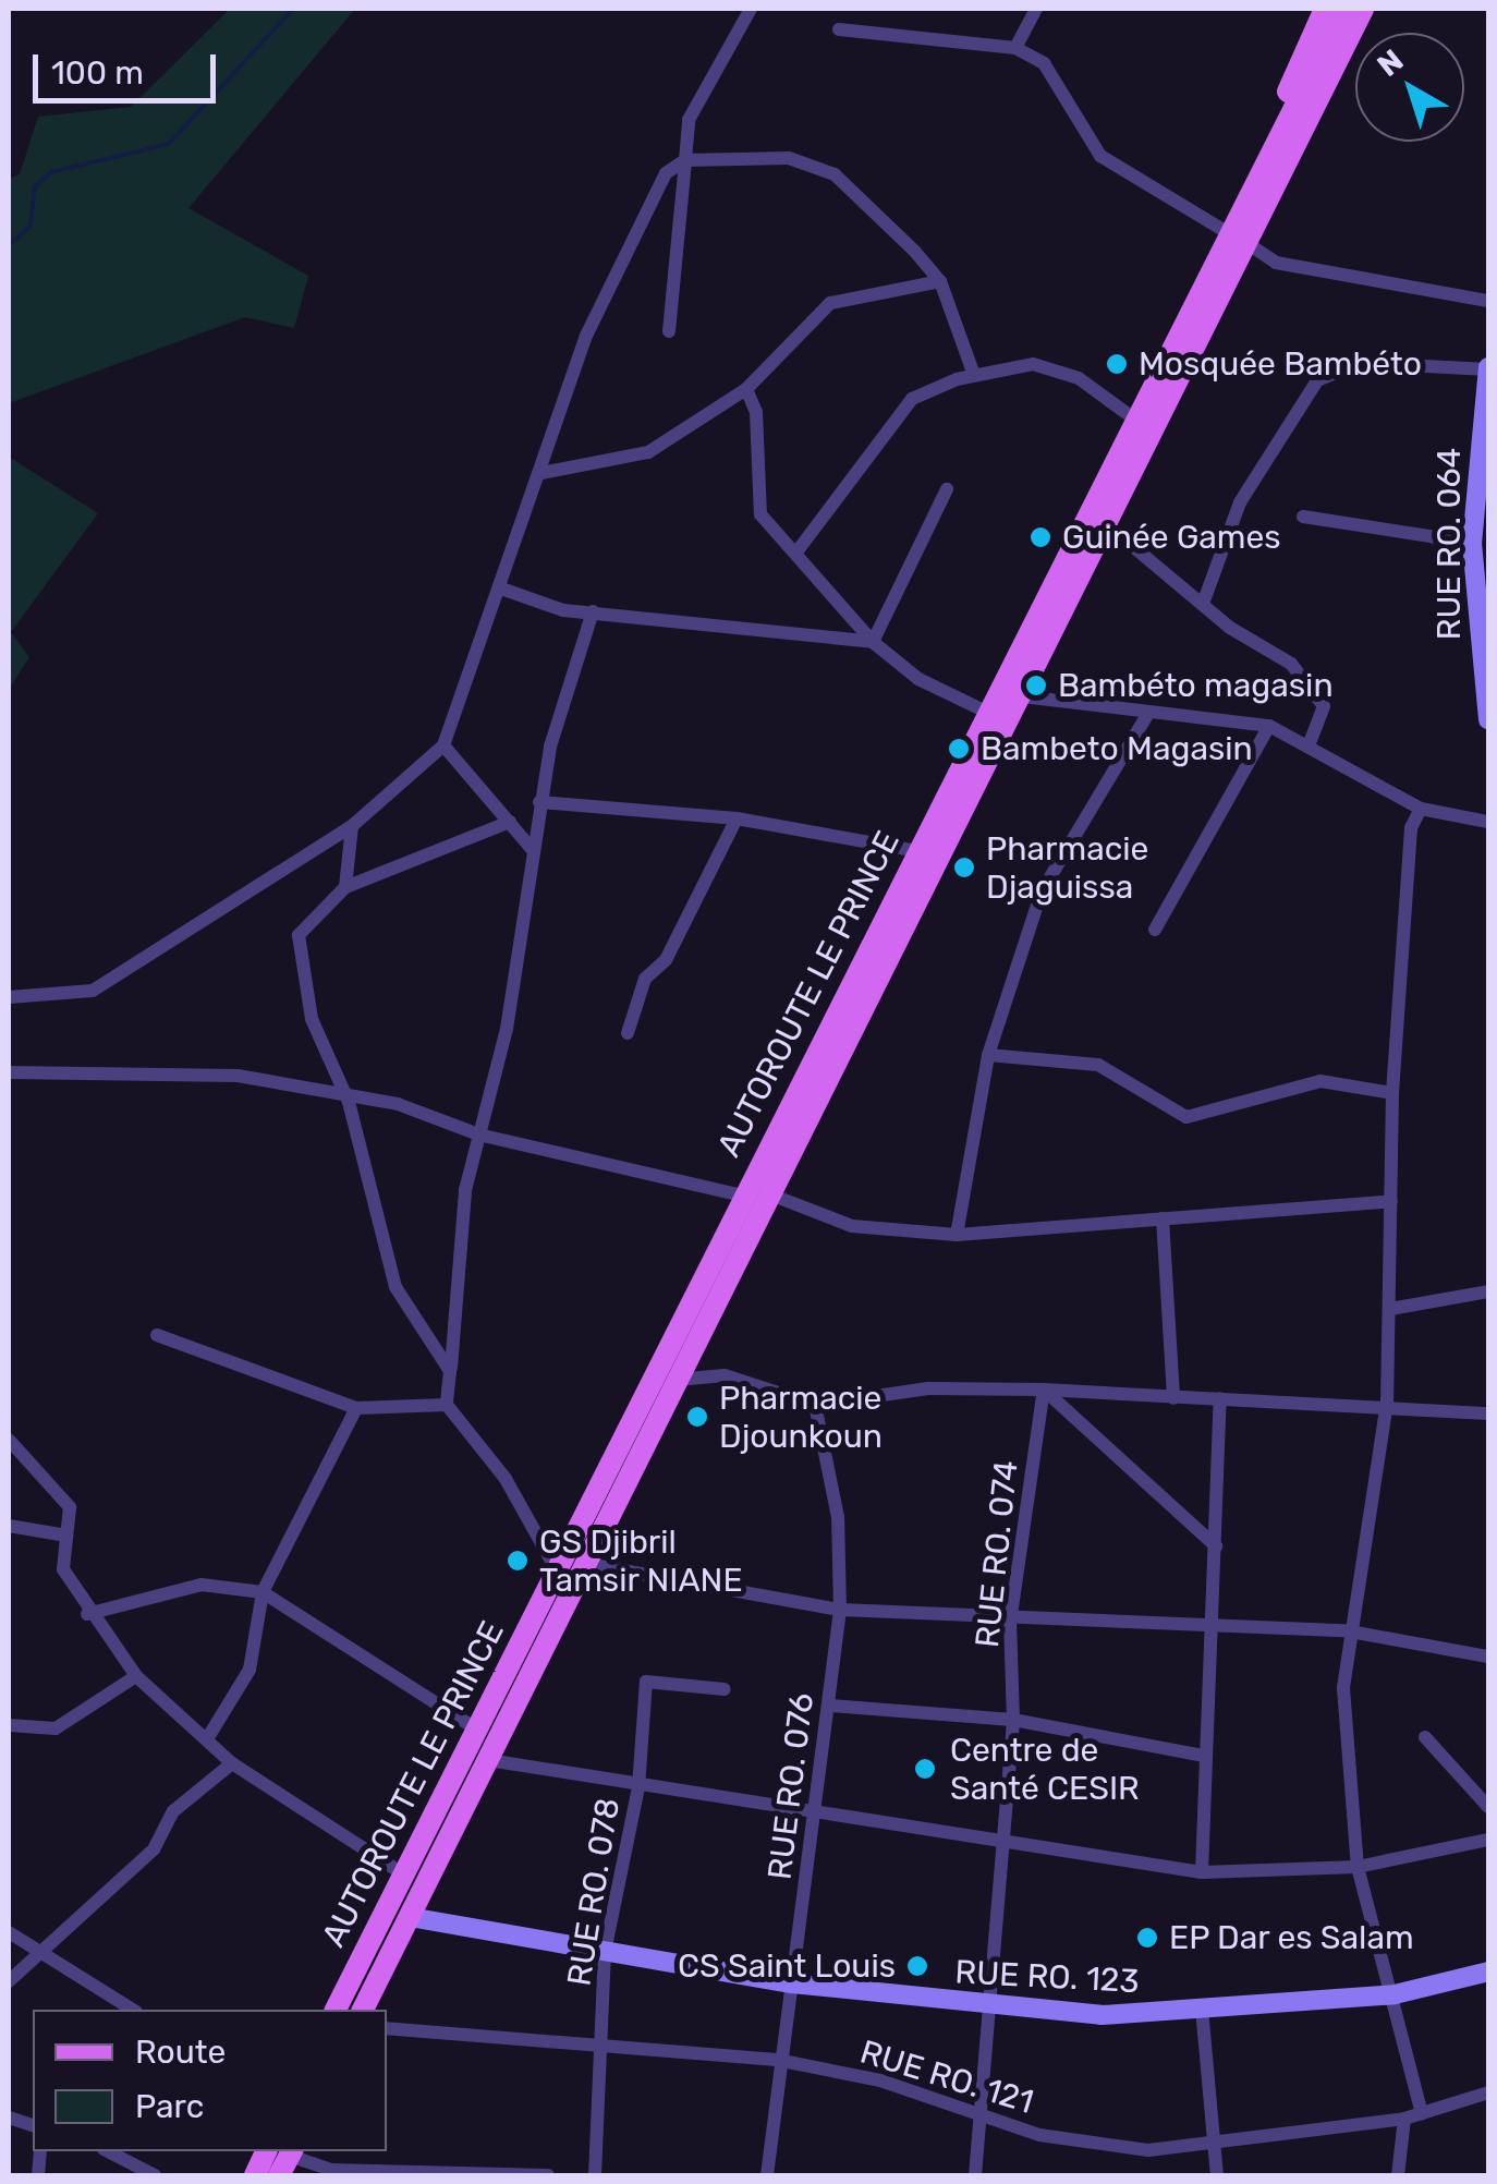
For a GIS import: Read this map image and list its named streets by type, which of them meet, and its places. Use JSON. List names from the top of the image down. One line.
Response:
{"streets":{"main road":["AUTOROUTE LE PRINCE"],"street":["RUE RO. 064","RUE RO. 074","RUE RO. 076","RUE RO. 078","RUE RO. 123","RUE RO. 121"]},"crossings":[["AUTOROUTE LE PRINCE","RUE RO. 123"],["RUE RO. 074","RUE RO. 123"],["RUE RO. 074","RUE RO. 121"],["RUE RO. 076","RUE RO. 123"],["RUE RO. 076","RUE RO. 121"],["RUE RO. 078","RUE RO. 123"],["RUE RO. 078","RUE RO. 121"]],"places":["Mosquée Bambéto","Guinée Games","Bambéto magasin","Bambeto Magasin","Pharmacie Djaguissa","Pharmacie Djounkoun","GS Djibril Tamsir NIANE","Centre de Santé CESIR","EP Dar es Salam","CS Saint Louis"],"legend":["Route","Parc"],"scale_bar":"100 m","north":"top left"}
